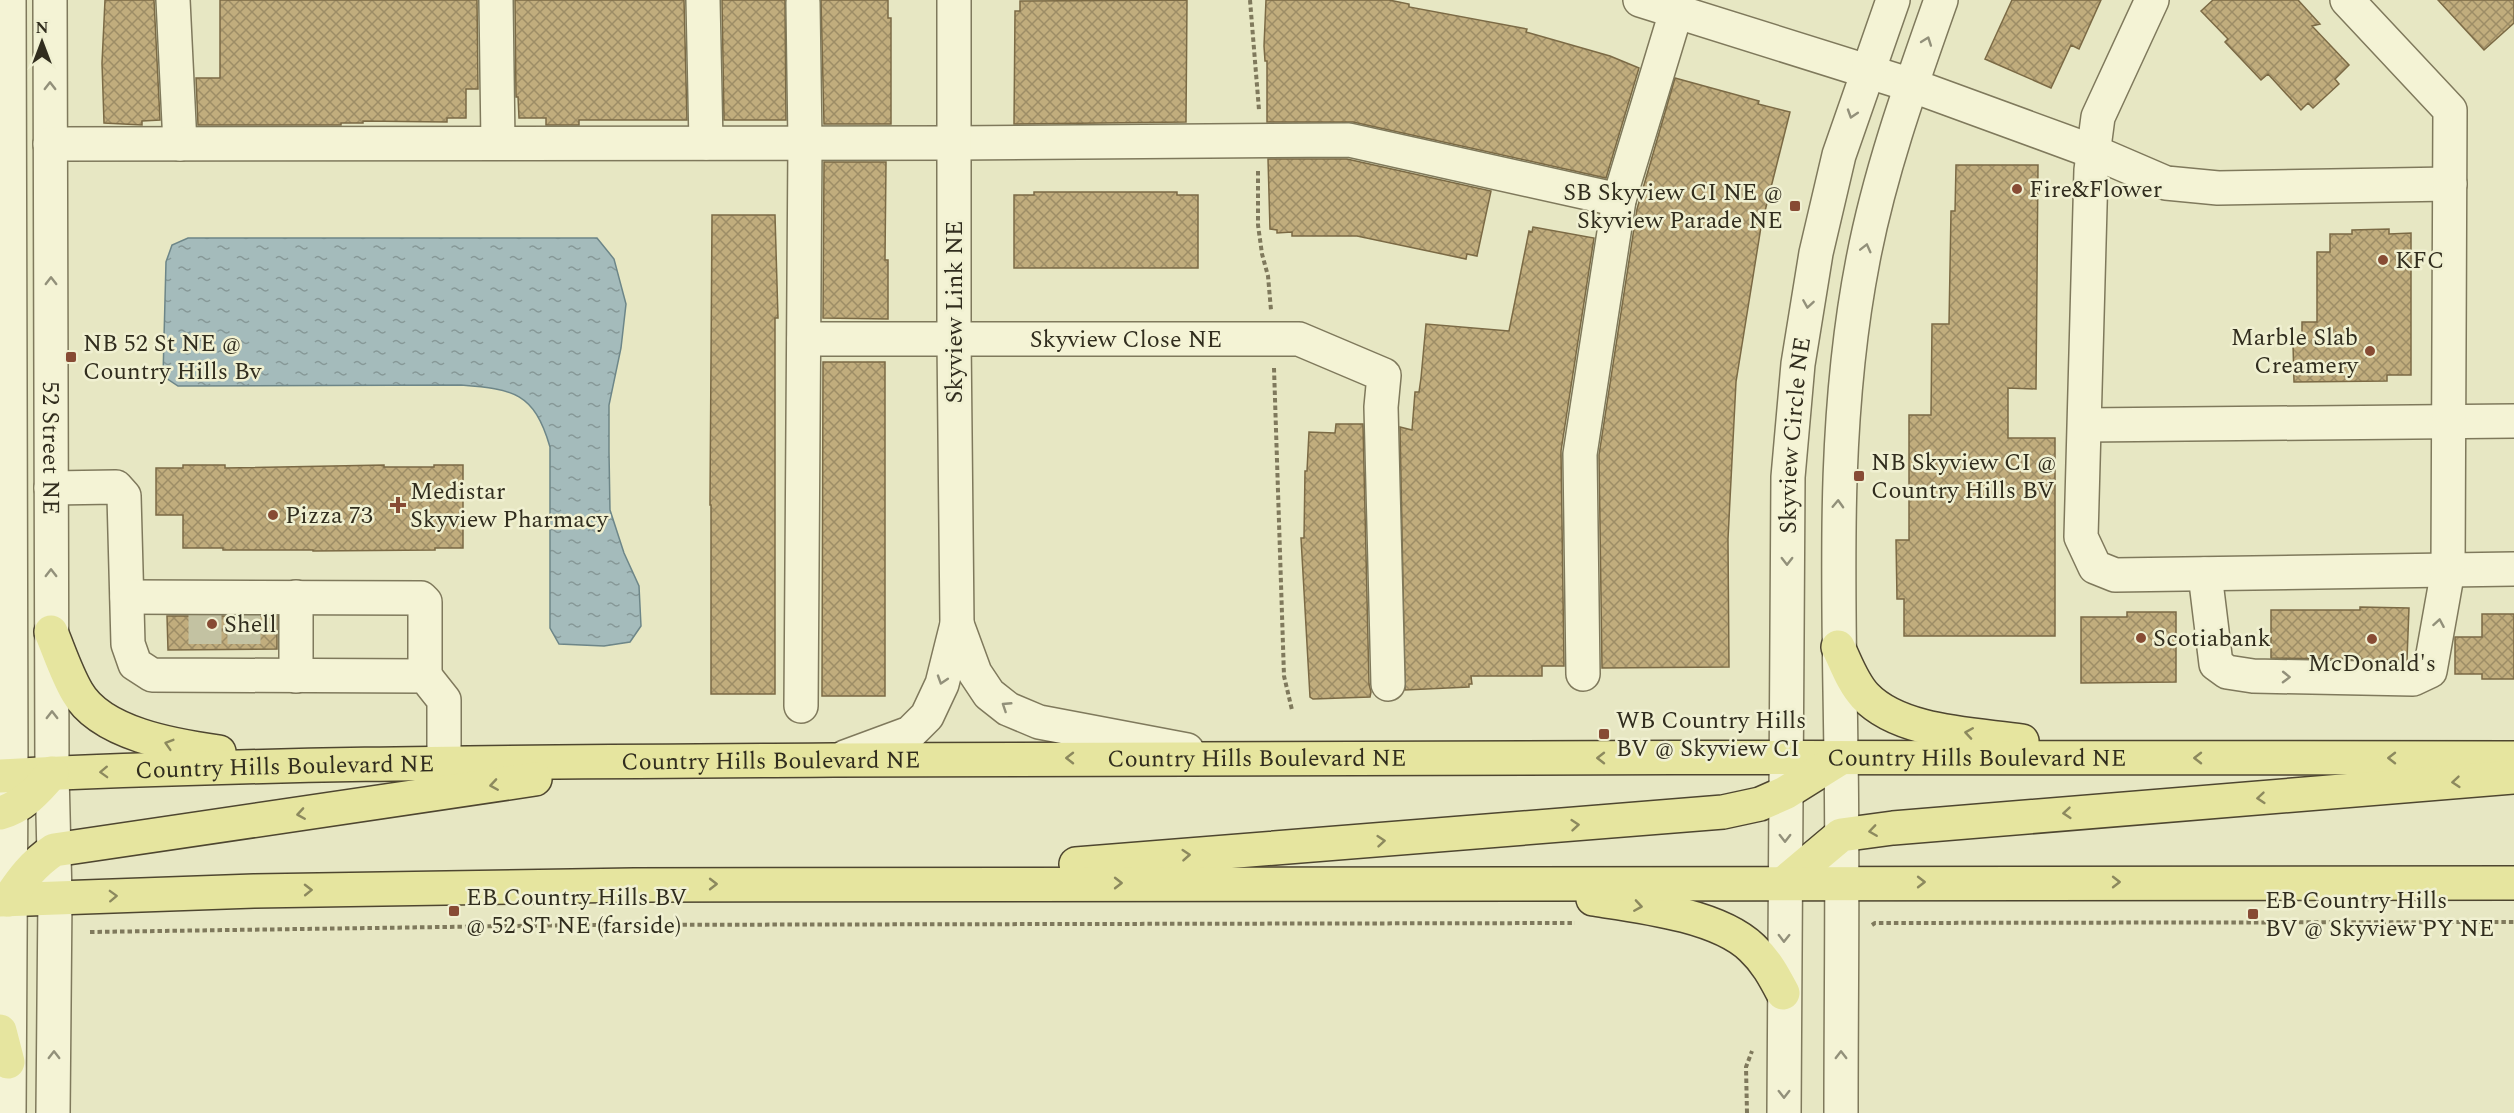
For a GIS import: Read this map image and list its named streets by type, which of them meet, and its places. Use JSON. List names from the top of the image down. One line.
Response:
{"streets":{"main road":["Country Hills Boulevard NE"],"street":["Skyview Link NE","Skyview Close NE","Skyview Circle NE","52 Street NE"]},"crossings":[["Skyview Link NE","Skyview Close NE"],["Skyview Link NE","Country Hills Boulevard NE"],["Skyview Circle NE","Country Hills Boulevard NE"],["52 Street NE","Country Hills Boulevard NE"]],"places":{"other":["Fire&Flower","KFC","Marble Slab Creamery","Pizza 73","Shell","Scotiabank","McDonald's"],"transit":["SB Skyview CI NE @ Skyview Parade NE","NB 52 St NE @ Country Hills Bv","NB Skyview CI @ Country Hills BV","WB Country Hills BV @ Skyview CI","EB Country Hills BV @ 52 ST NE (farside)","EB Country Hills BV @ Skyview PY NE"],"health":["Medistar Skyview Pharmacy"]},"north":"top"}
